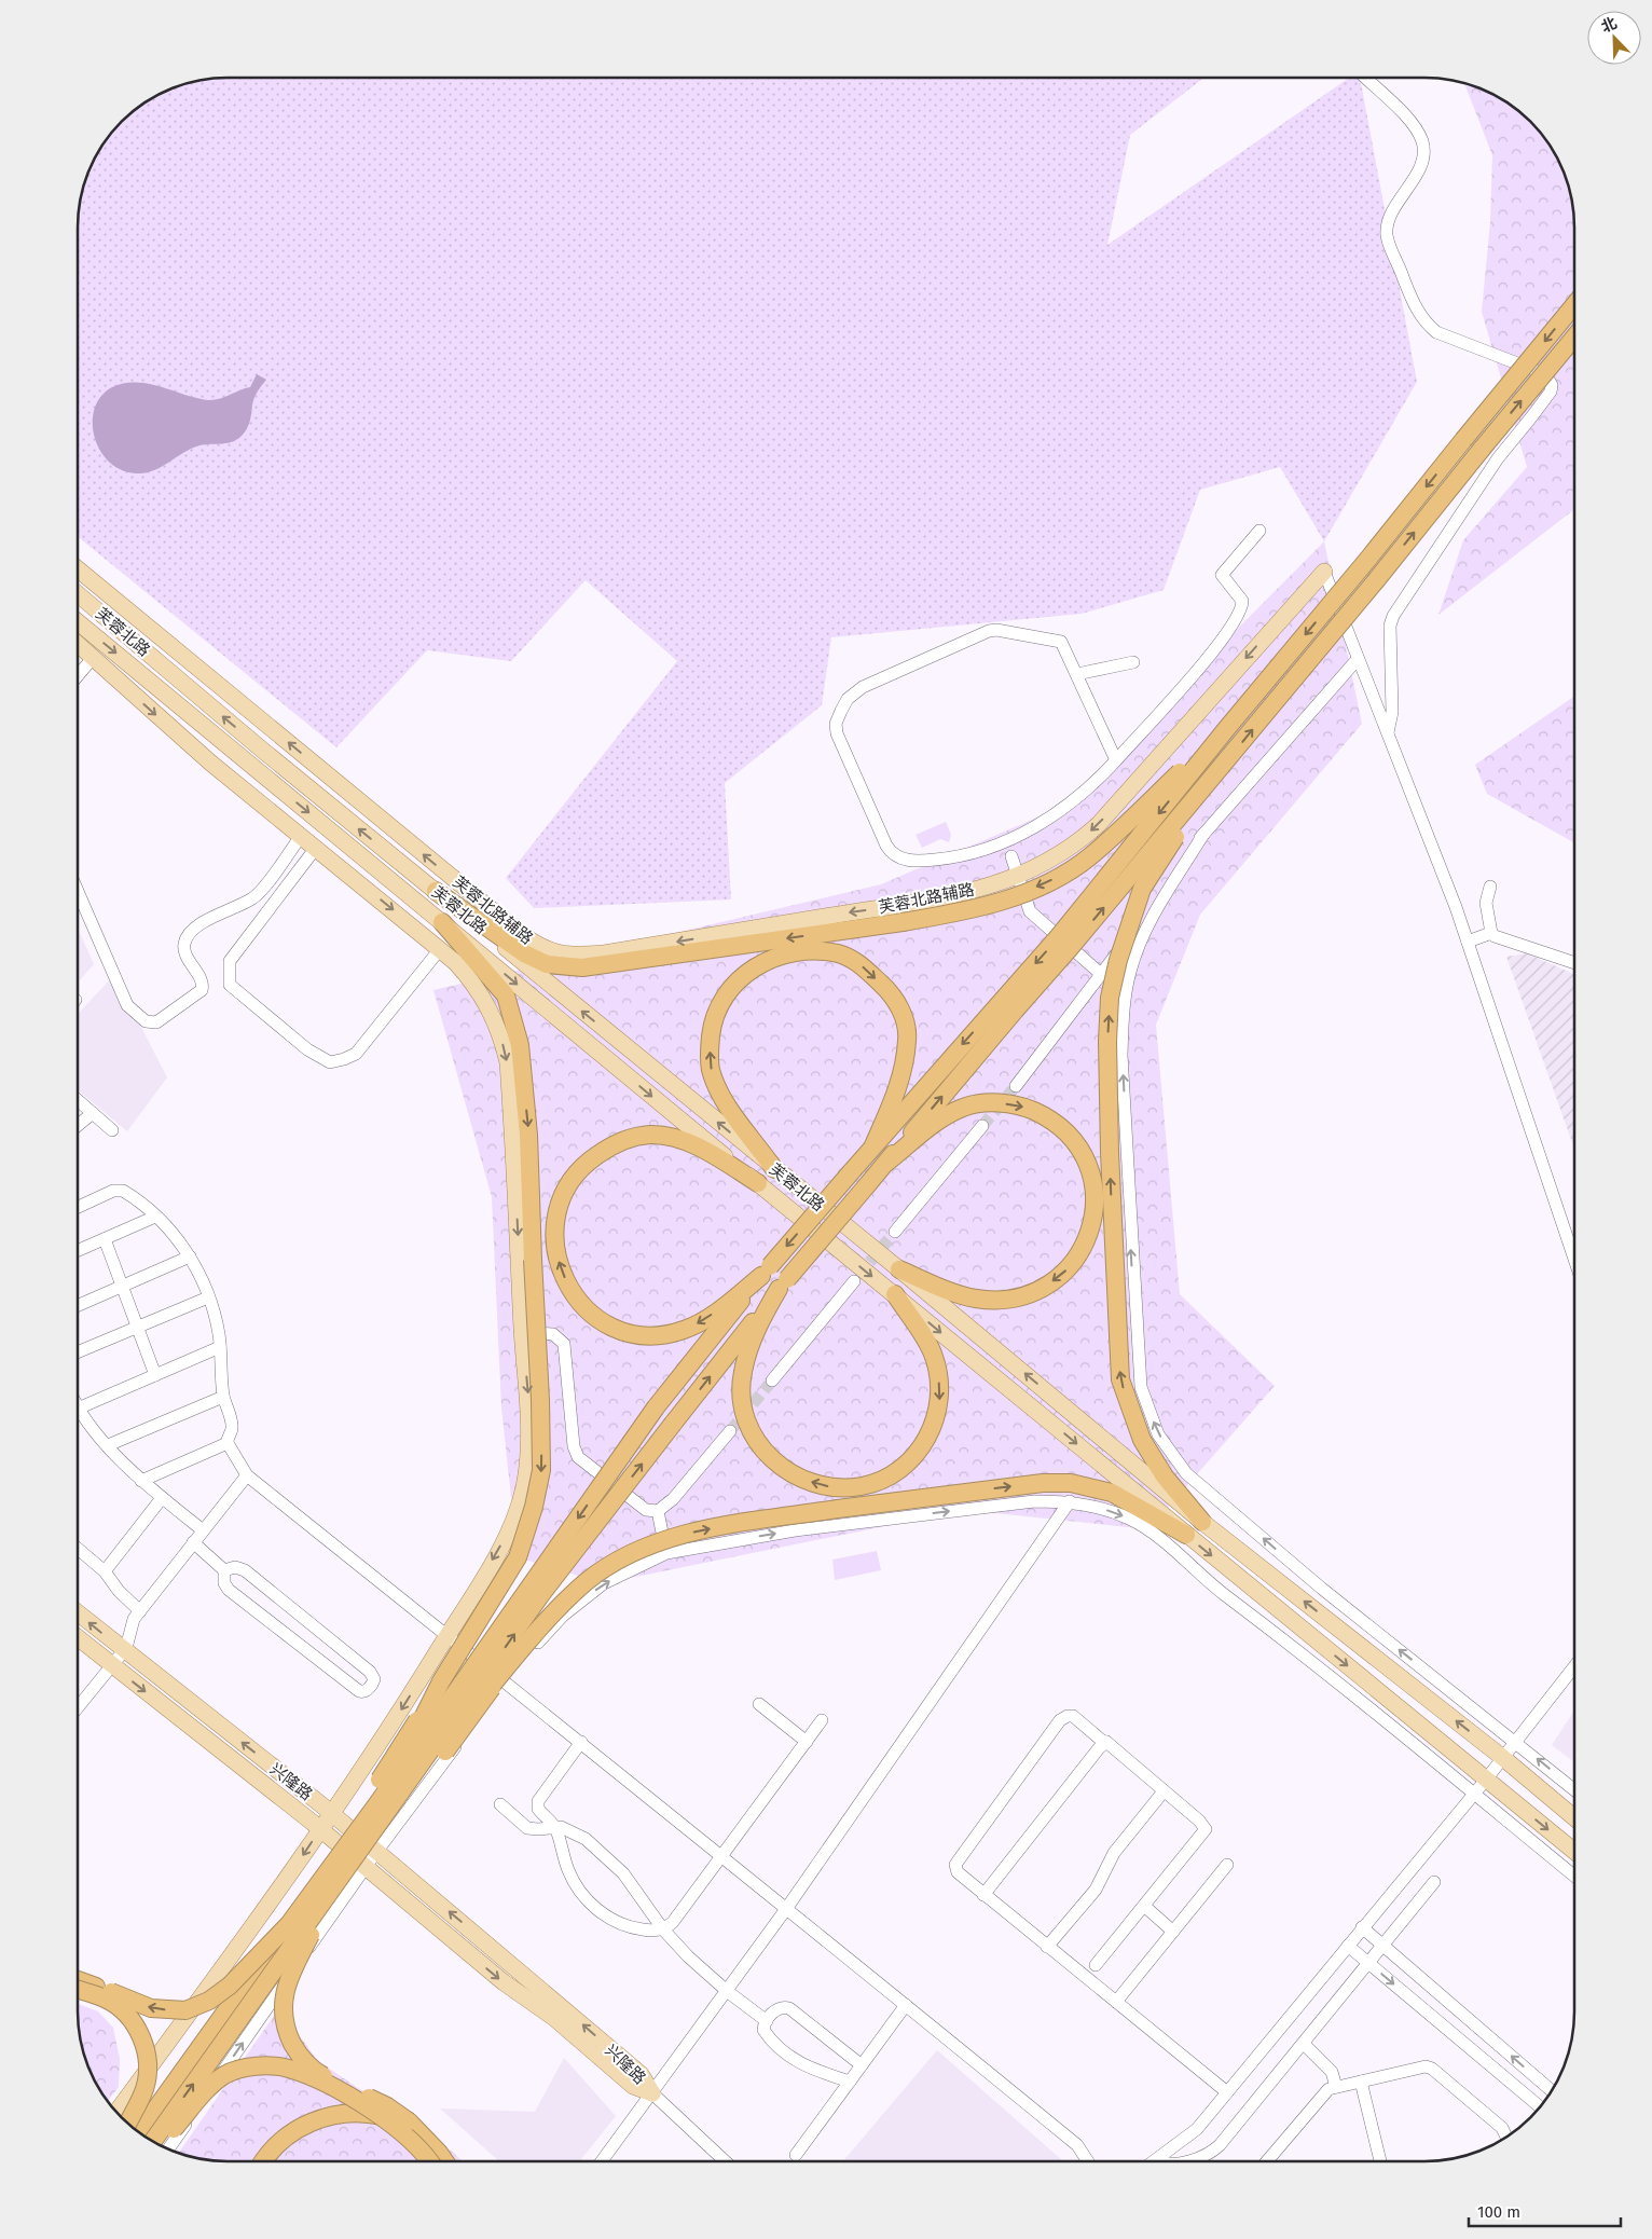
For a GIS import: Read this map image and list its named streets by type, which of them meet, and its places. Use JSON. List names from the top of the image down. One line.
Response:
{"streets":{"main road":["芙蓉北路","芙蓉北路辅路","兴隆路"]},"one_way":["芙蓉北路辅路"],"scale_bar":"100 m","north":"top left"}
